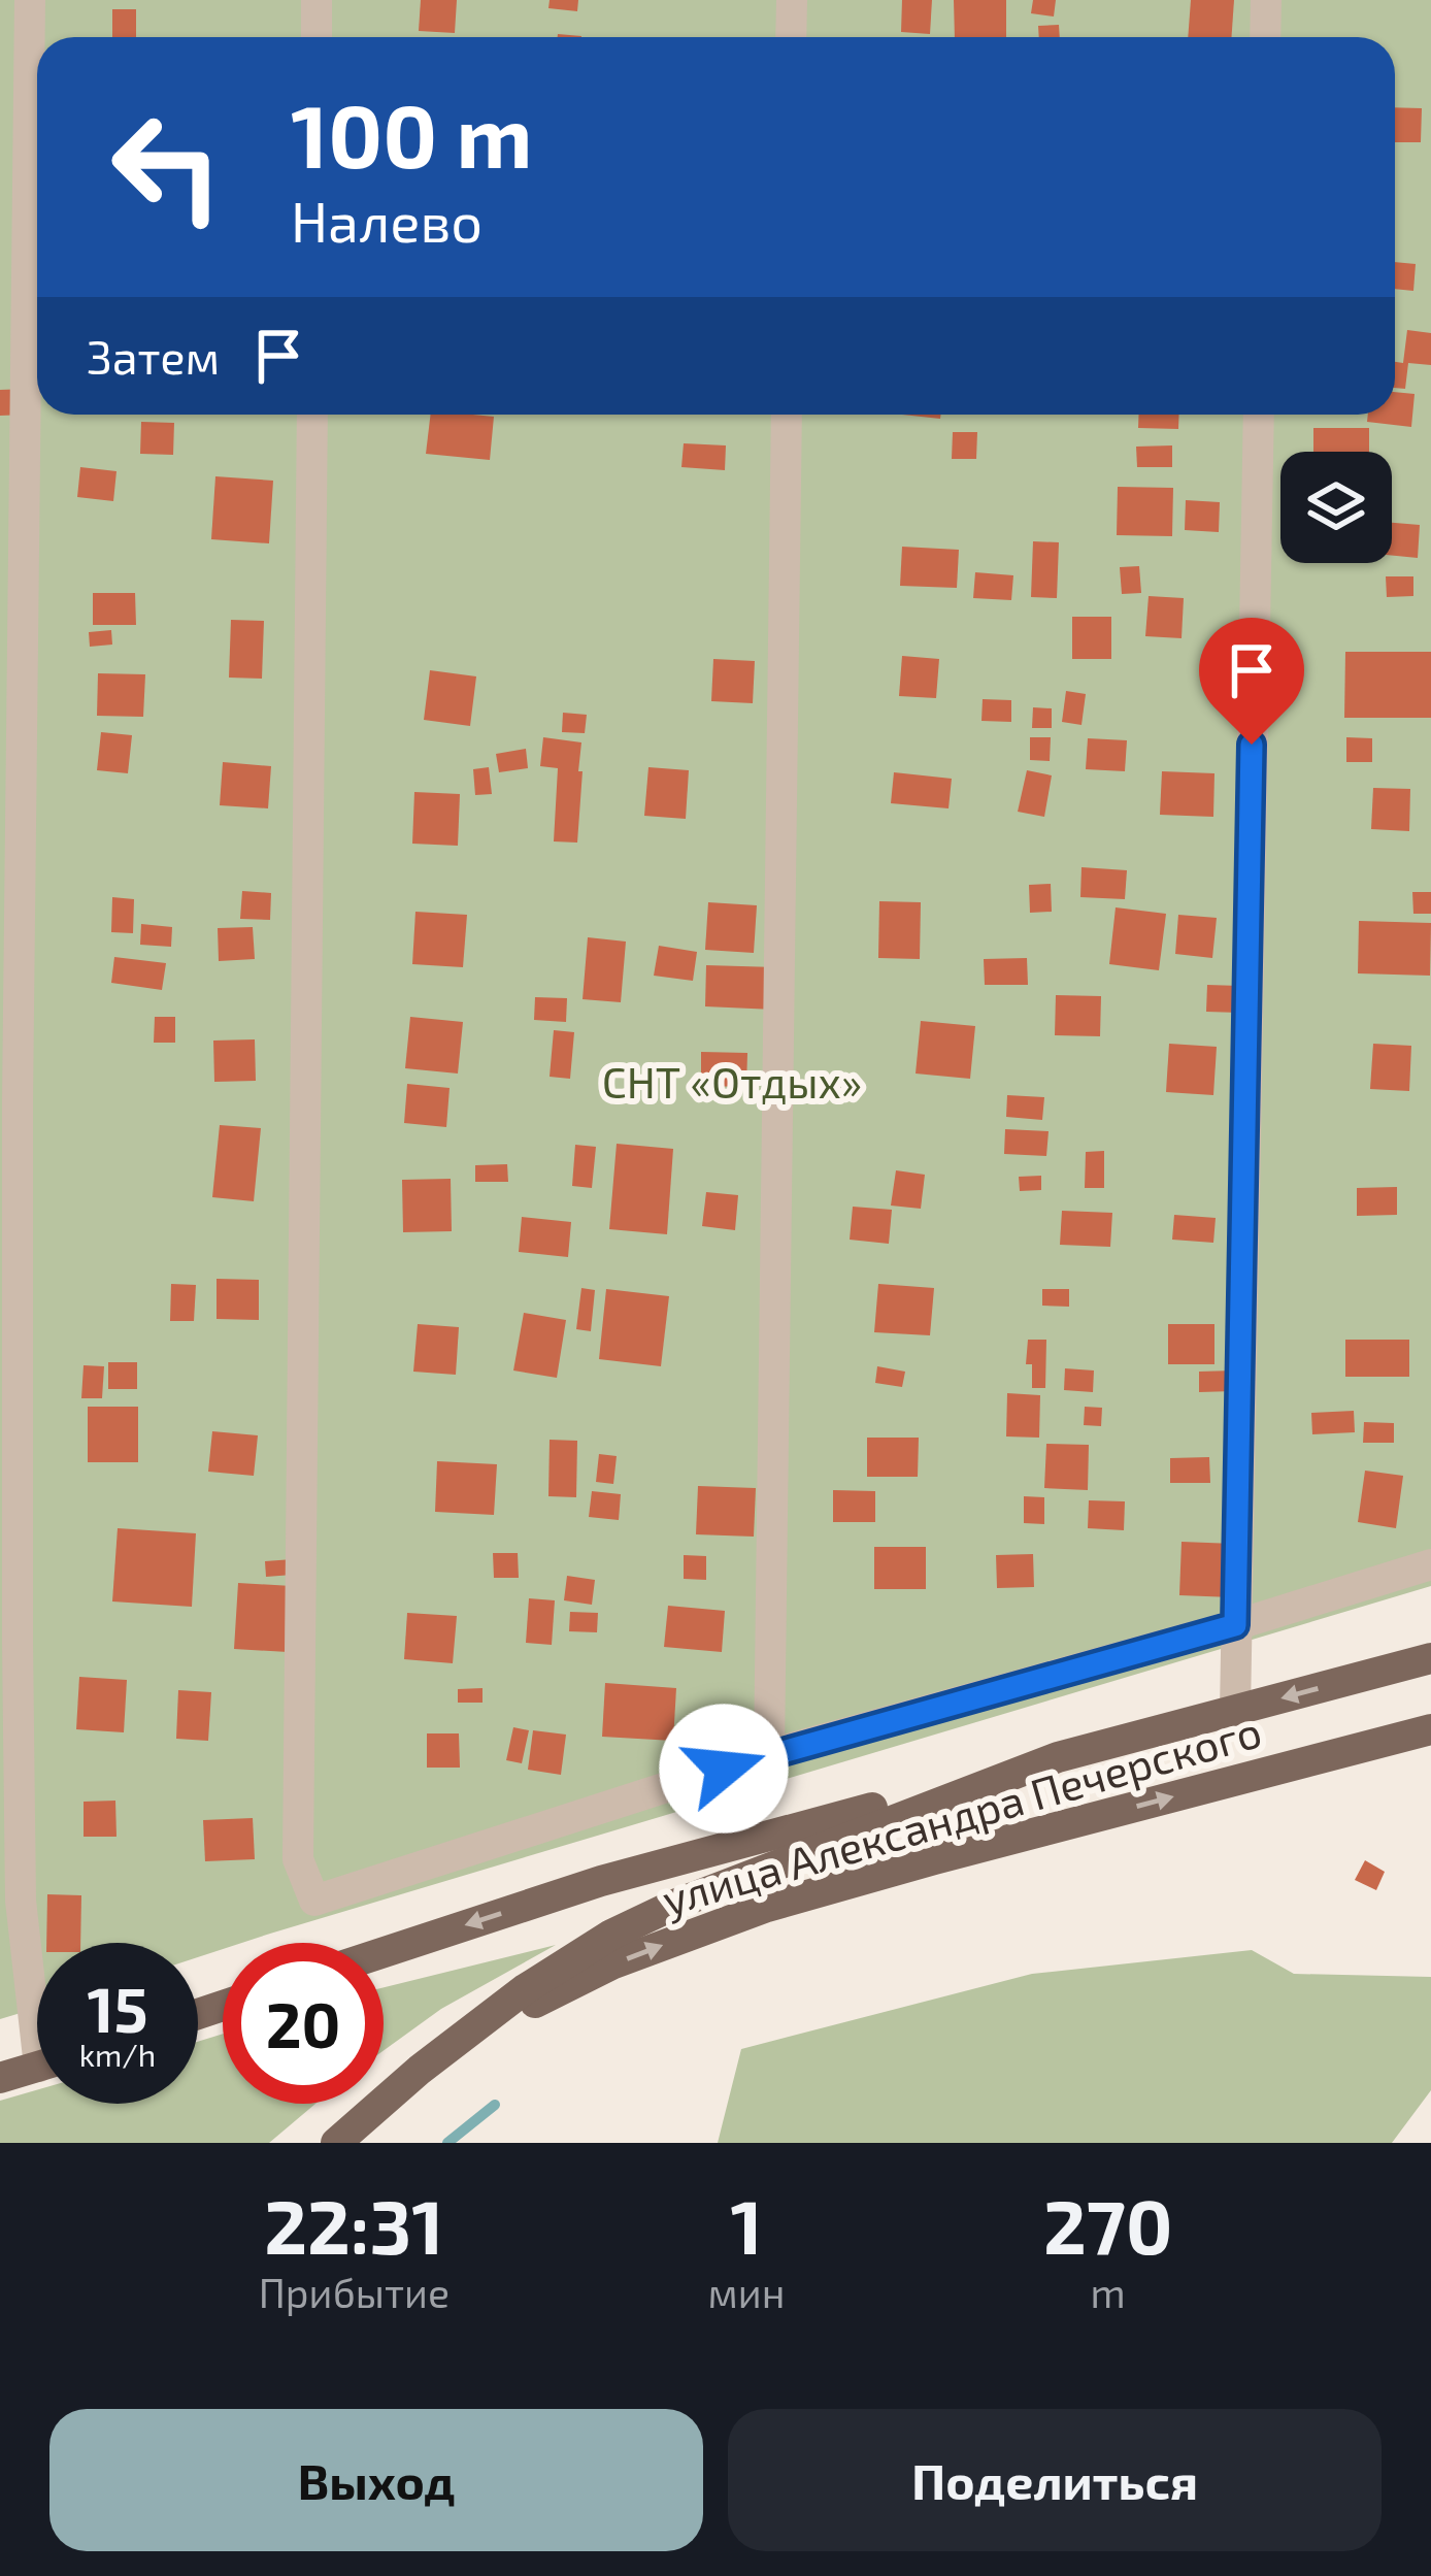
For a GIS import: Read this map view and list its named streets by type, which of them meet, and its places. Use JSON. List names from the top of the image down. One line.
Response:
{"streets":{"main road":["улица Александра Печерского"]},"parks":["СНТ «Отдых»"],"page":{"turn":["100 m","Налево"],"then":"Затем","speed":"15 km/h","limit":"20","eta":["22:31","Прибытие","1","мин","270","m"],"buttons":["Выход","Поделиться"]}}
